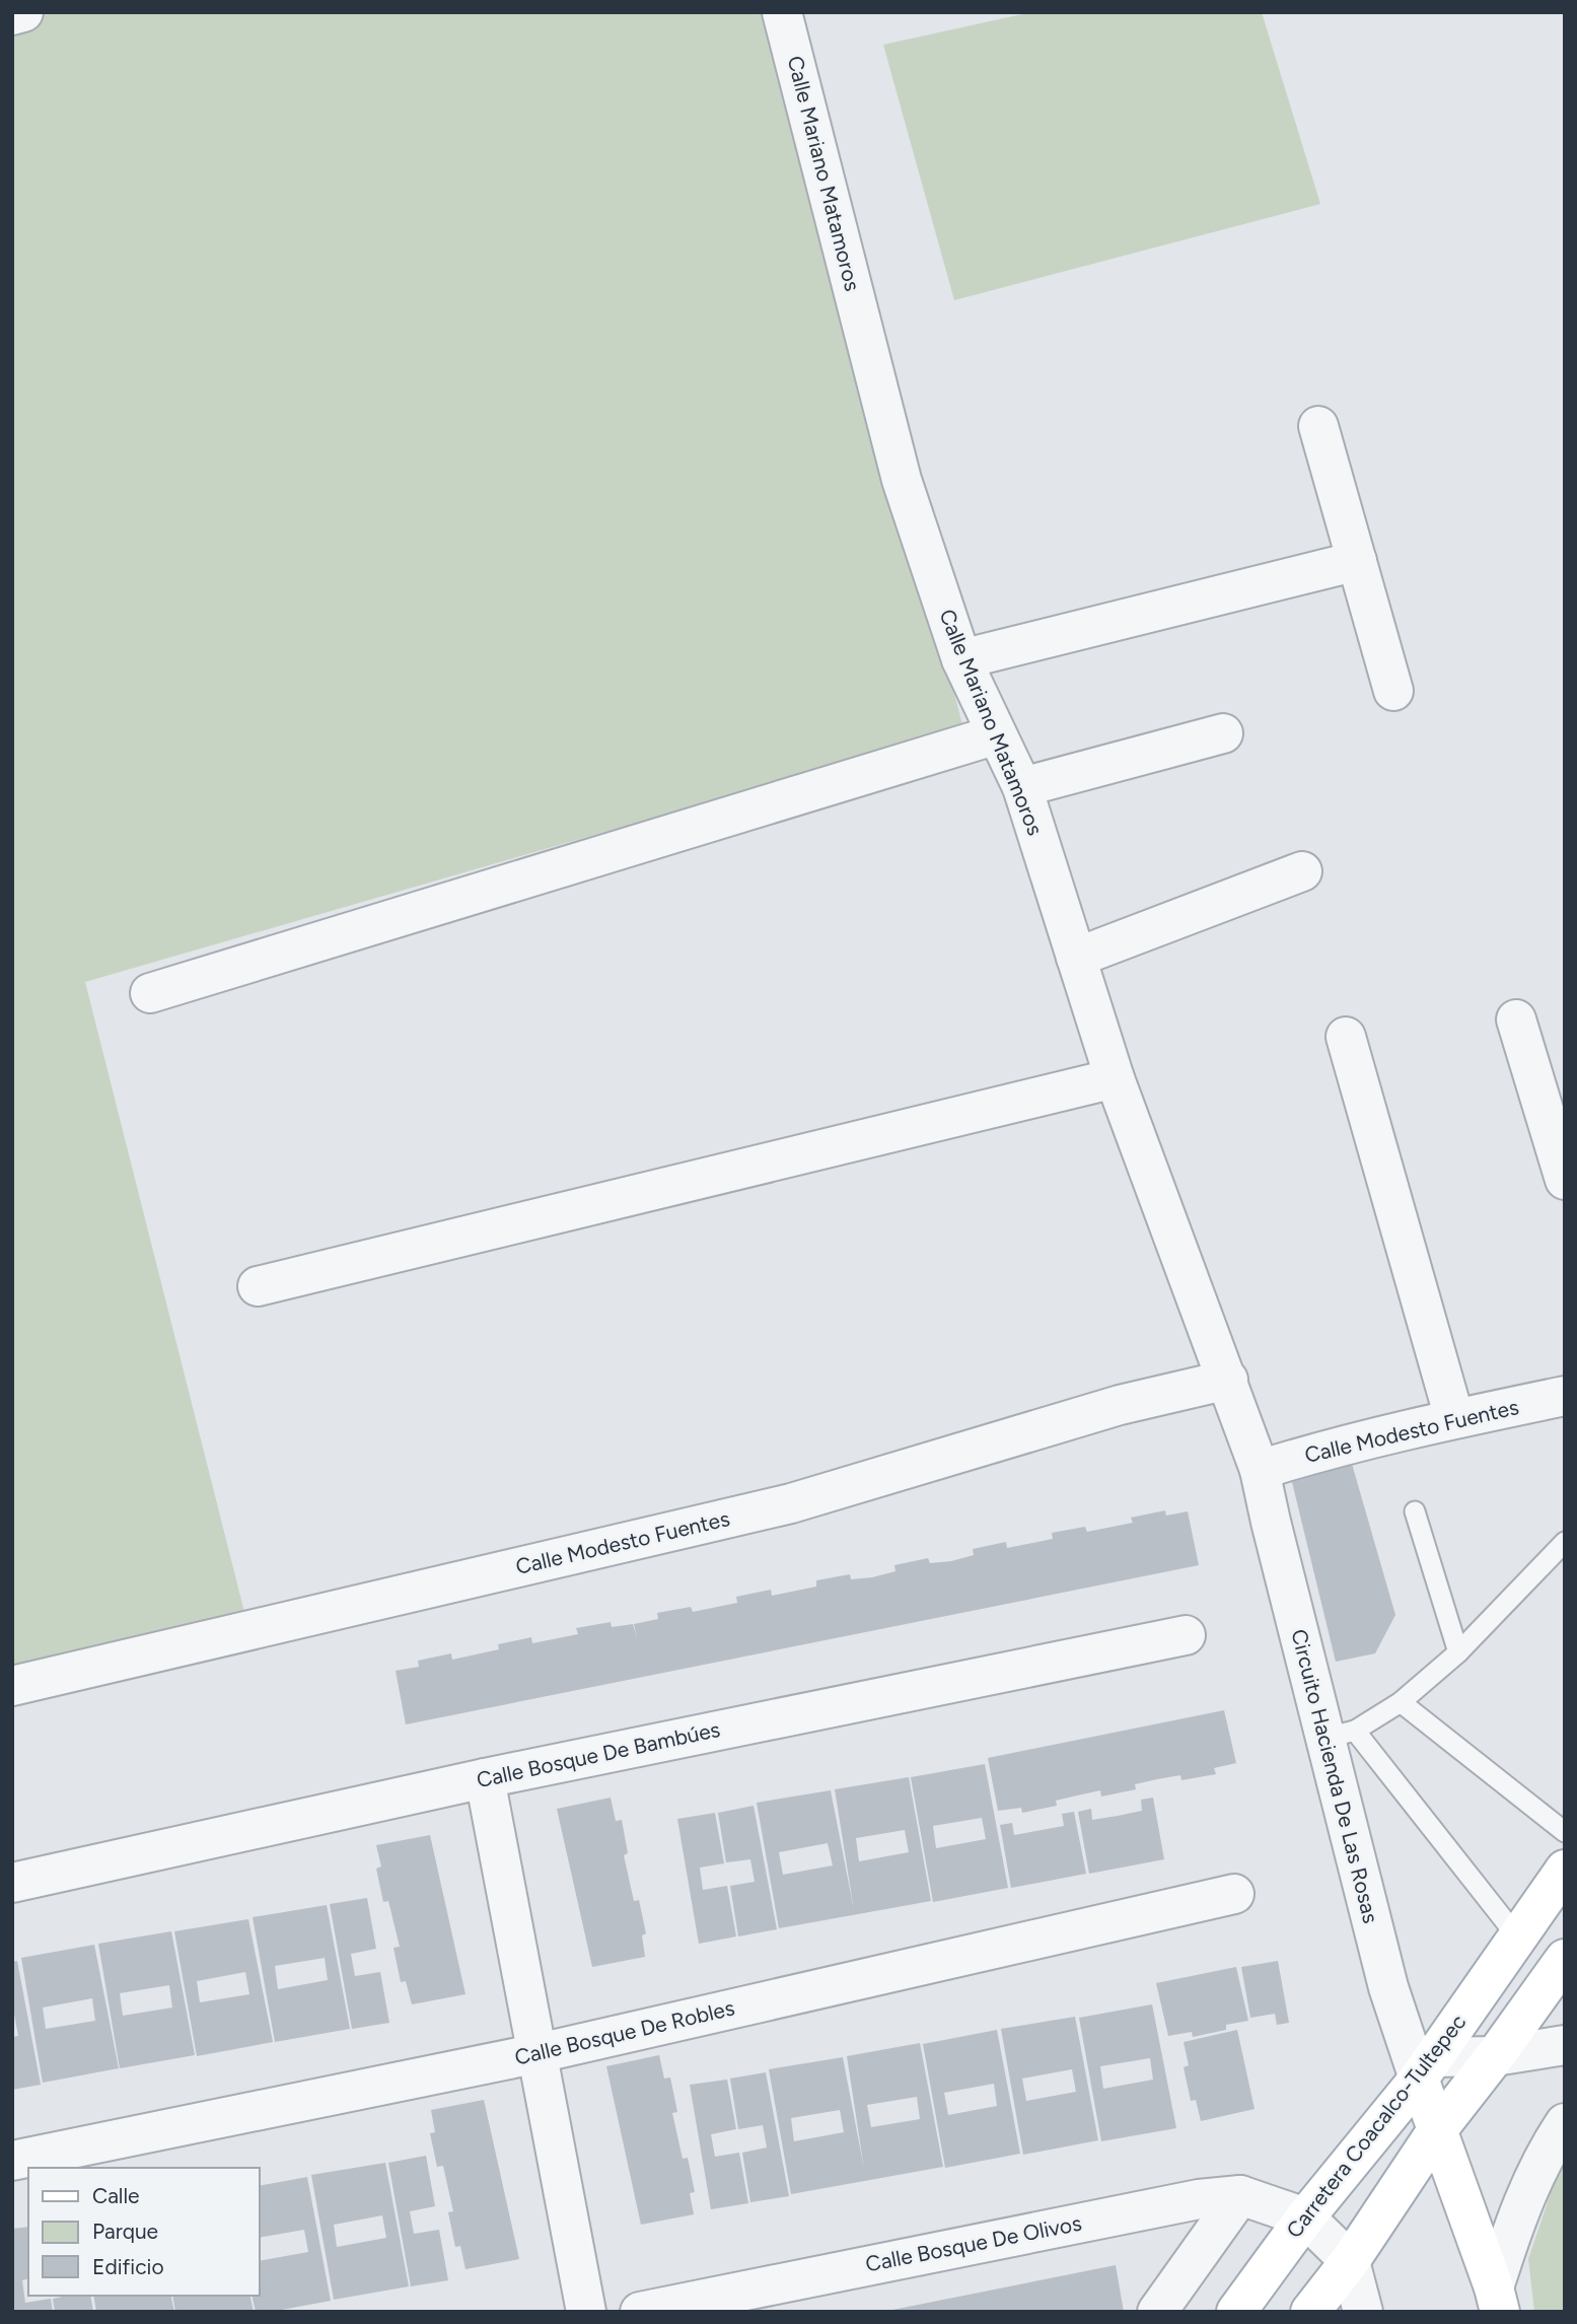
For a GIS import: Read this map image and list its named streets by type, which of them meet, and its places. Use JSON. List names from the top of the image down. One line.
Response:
{"streets":{"main road":["Carretera Coacalco-Tultepec"],"street":["Calle Mariano Matamoros","Calle Modesto Fuentes","Calle Bosque De Bambúes","Circuito Hacienda De Las Rosas","Calle Bosque De Robles","Calle Bosque De Olivos"]},"crossings":[["Calle Mariano Matamoros","Calle Modesto Fuentes"],["Calle Mariano Matamoros","Circuito Hacienda De Las Rosas"],["Calle Modesto Fuentes","Circuito Hacienda De Las Rosas"],["Circuito Hacienda De Las Rosas","Carretera Coacalco-Tultepec"],["Carretera Coacalco-Tultepec","Calle Bosque De Olivos"]],"legend":["Calle","Parque","Edificio"]}
